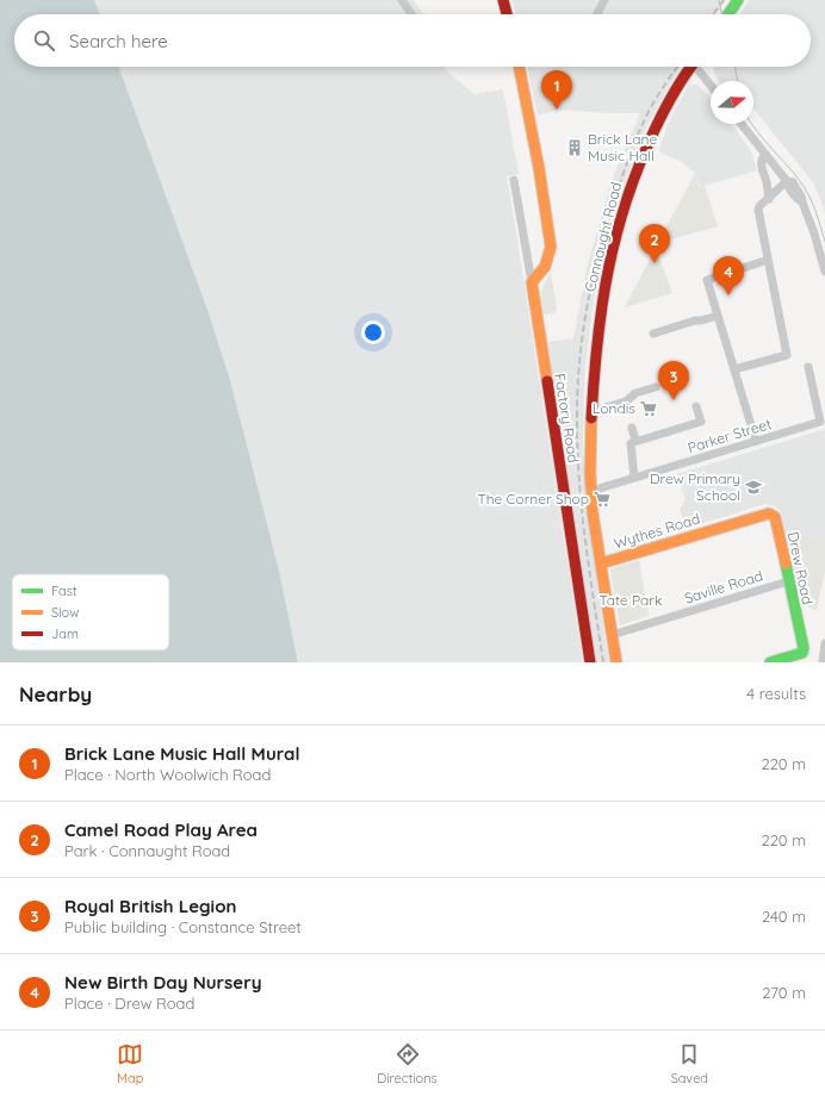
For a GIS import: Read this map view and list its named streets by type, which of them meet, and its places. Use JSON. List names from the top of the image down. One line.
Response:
{"streets":{"street":["Connaught Road","Factory Road","Parker Street","Wythes Road","Drew Road","Saville Road"]},"crossings":[["Connaught Road","Parker Street"],["Connaught Road","Wythes Road"],["Connaught Road","Saville Road"],["Wythes Road","Drew Road"],["Drew Road","Saville Road"]],"parks":["Tate Park"],"places":{"building":["Brick Lane Music Hall"],"supermarket":["Londis","The Corner Shop"],"school or university":["Drew Primary School"]},"legend":["Fast","Slow","Jam"],"north":"right","page":{"search":"Search here","pins":["1","2","4","3"],"heading":["Nearby","4 results"],"list":[{"mark":"1","name":"Brick Lane Music Hall Mural","note":"Place · North Woolwich Road","value":"220 m"},{"mark":"2","name":"Camel Road Play Area","note":"Park · Connaught Road","value":"220 m"},{"mark":"3","name":"Royal British Legion","note":"Public building · Constance Street","value":"240 m"},{"mark":"4","name":"New Birth Day Nursery","note":"Place · Drew Road","value":"270 m"}],"nav":["Map","Directions","Saved"]}}
